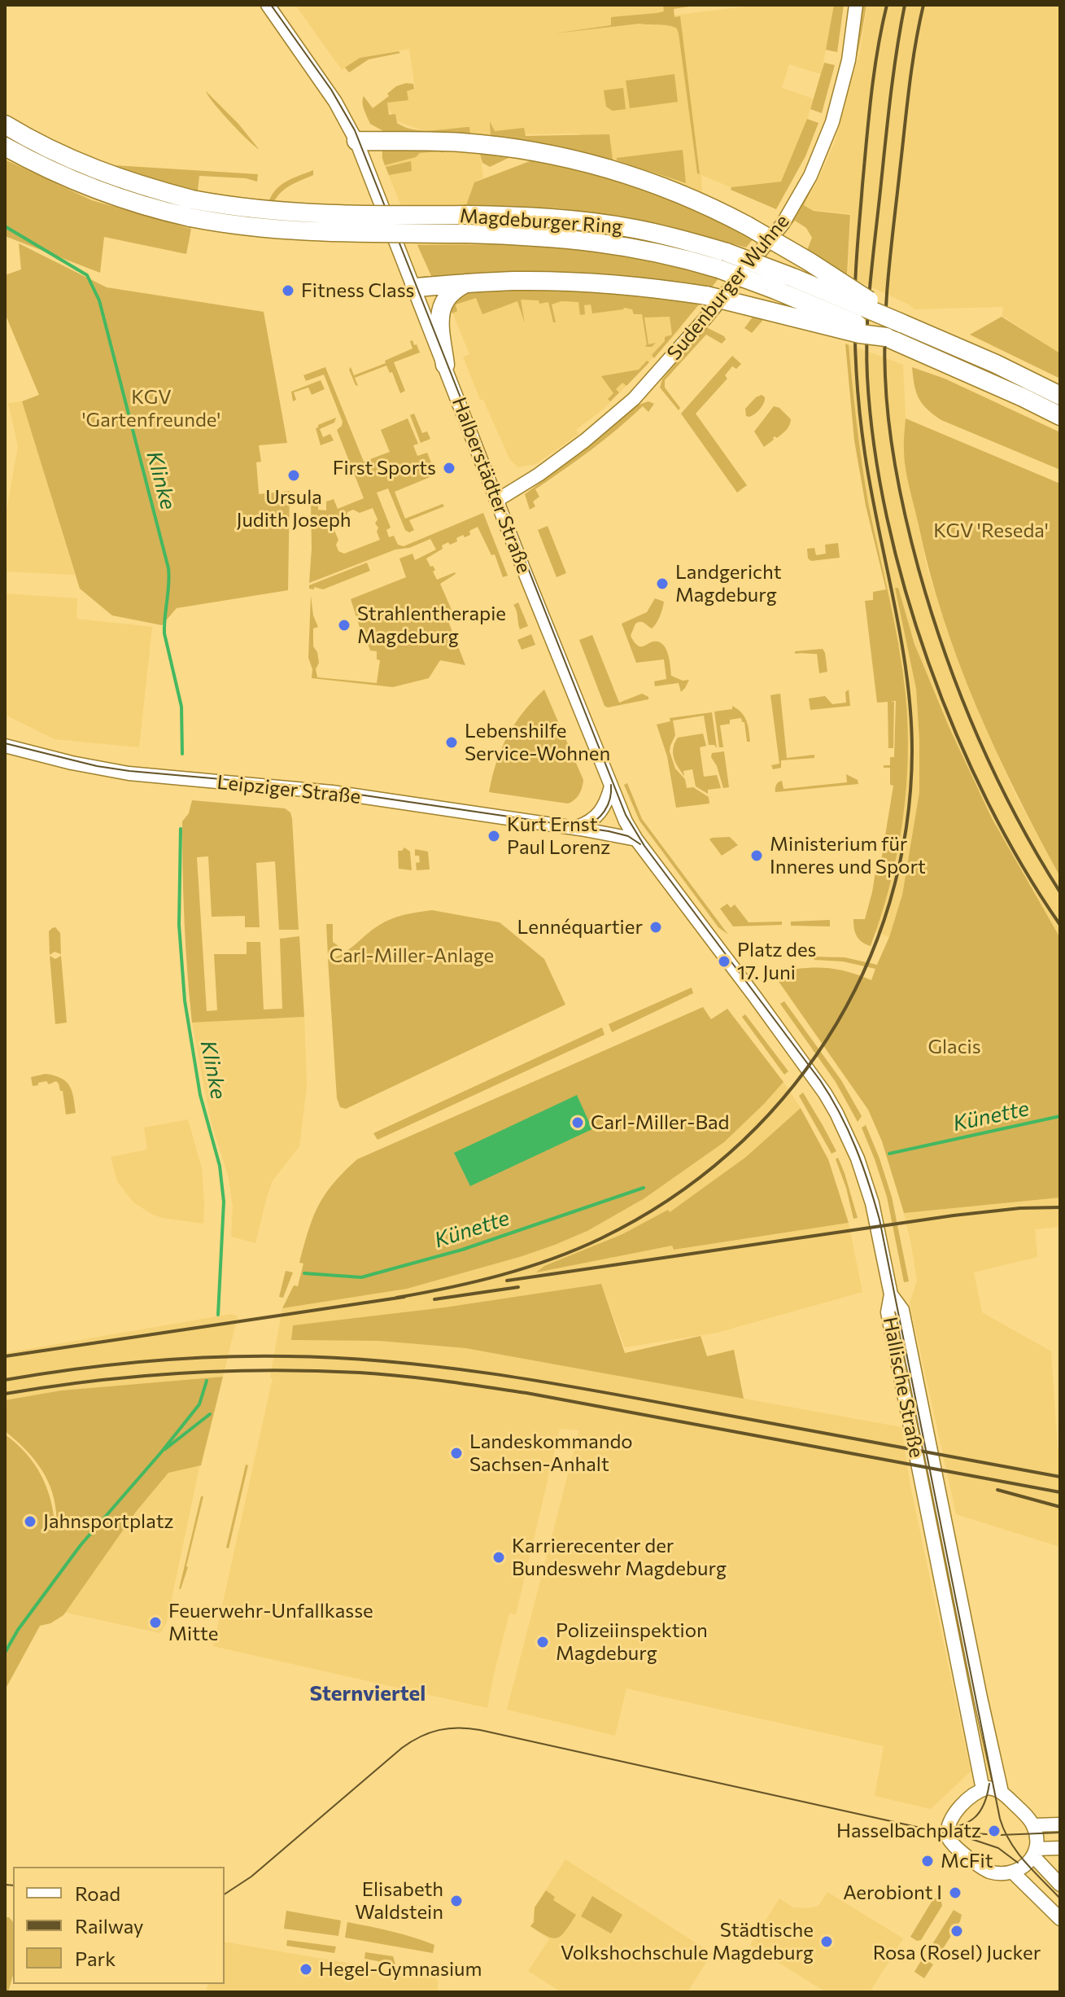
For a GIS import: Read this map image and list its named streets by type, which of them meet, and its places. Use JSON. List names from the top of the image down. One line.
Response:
{"streets":{"highway":["Magdeburger Ring"],"main road":["Sudenburger Wuhne","Halberstädter Straße","Leipziger Straße","Hallische Straße"]},"crossings":[["Sudenburger Wuhne","Halberstädter Straße"],["Halberstädter Straße","Leipziger Straße"],["Halberstädter Straße","Hallische Straße"]],"districts":["Sternviertel"],"water":["Klinke","Künette"],"parks":["KGV 'Gartenfreunde'","KGV 'Reseda'","Carl-Miller-Anlage","Glacis"],"places":["Fitness Class","First Sports","Ursula Judith Joseph","Landgericht Magdeburg","Strahlentherapie Magdeburg","Lebenshilfe Service-Wohnen","Kurt Ernst Paul Lorenz","Ministerium für Inneres und Sport","Lennéquartier","Platz des 17. Juni","Carl-Miller-Bad","Landeskommando Sachsen-Anhalt","Jahnsportplatz","Karrierecenter der Bundeswehr Magdeburg","Feuerwehr-Unfallkasse Mitte","Polizeiinspektion Magdeburg","Hasselbachplatz","McFit","Aerobiont I","Elisabeth Waldstein","Rosa (Rosel) Jucker","Städtische Volkshochschule Magdeburg","Hegel-Gymnasium"],"legend":["Road","Railway","Park"]}
